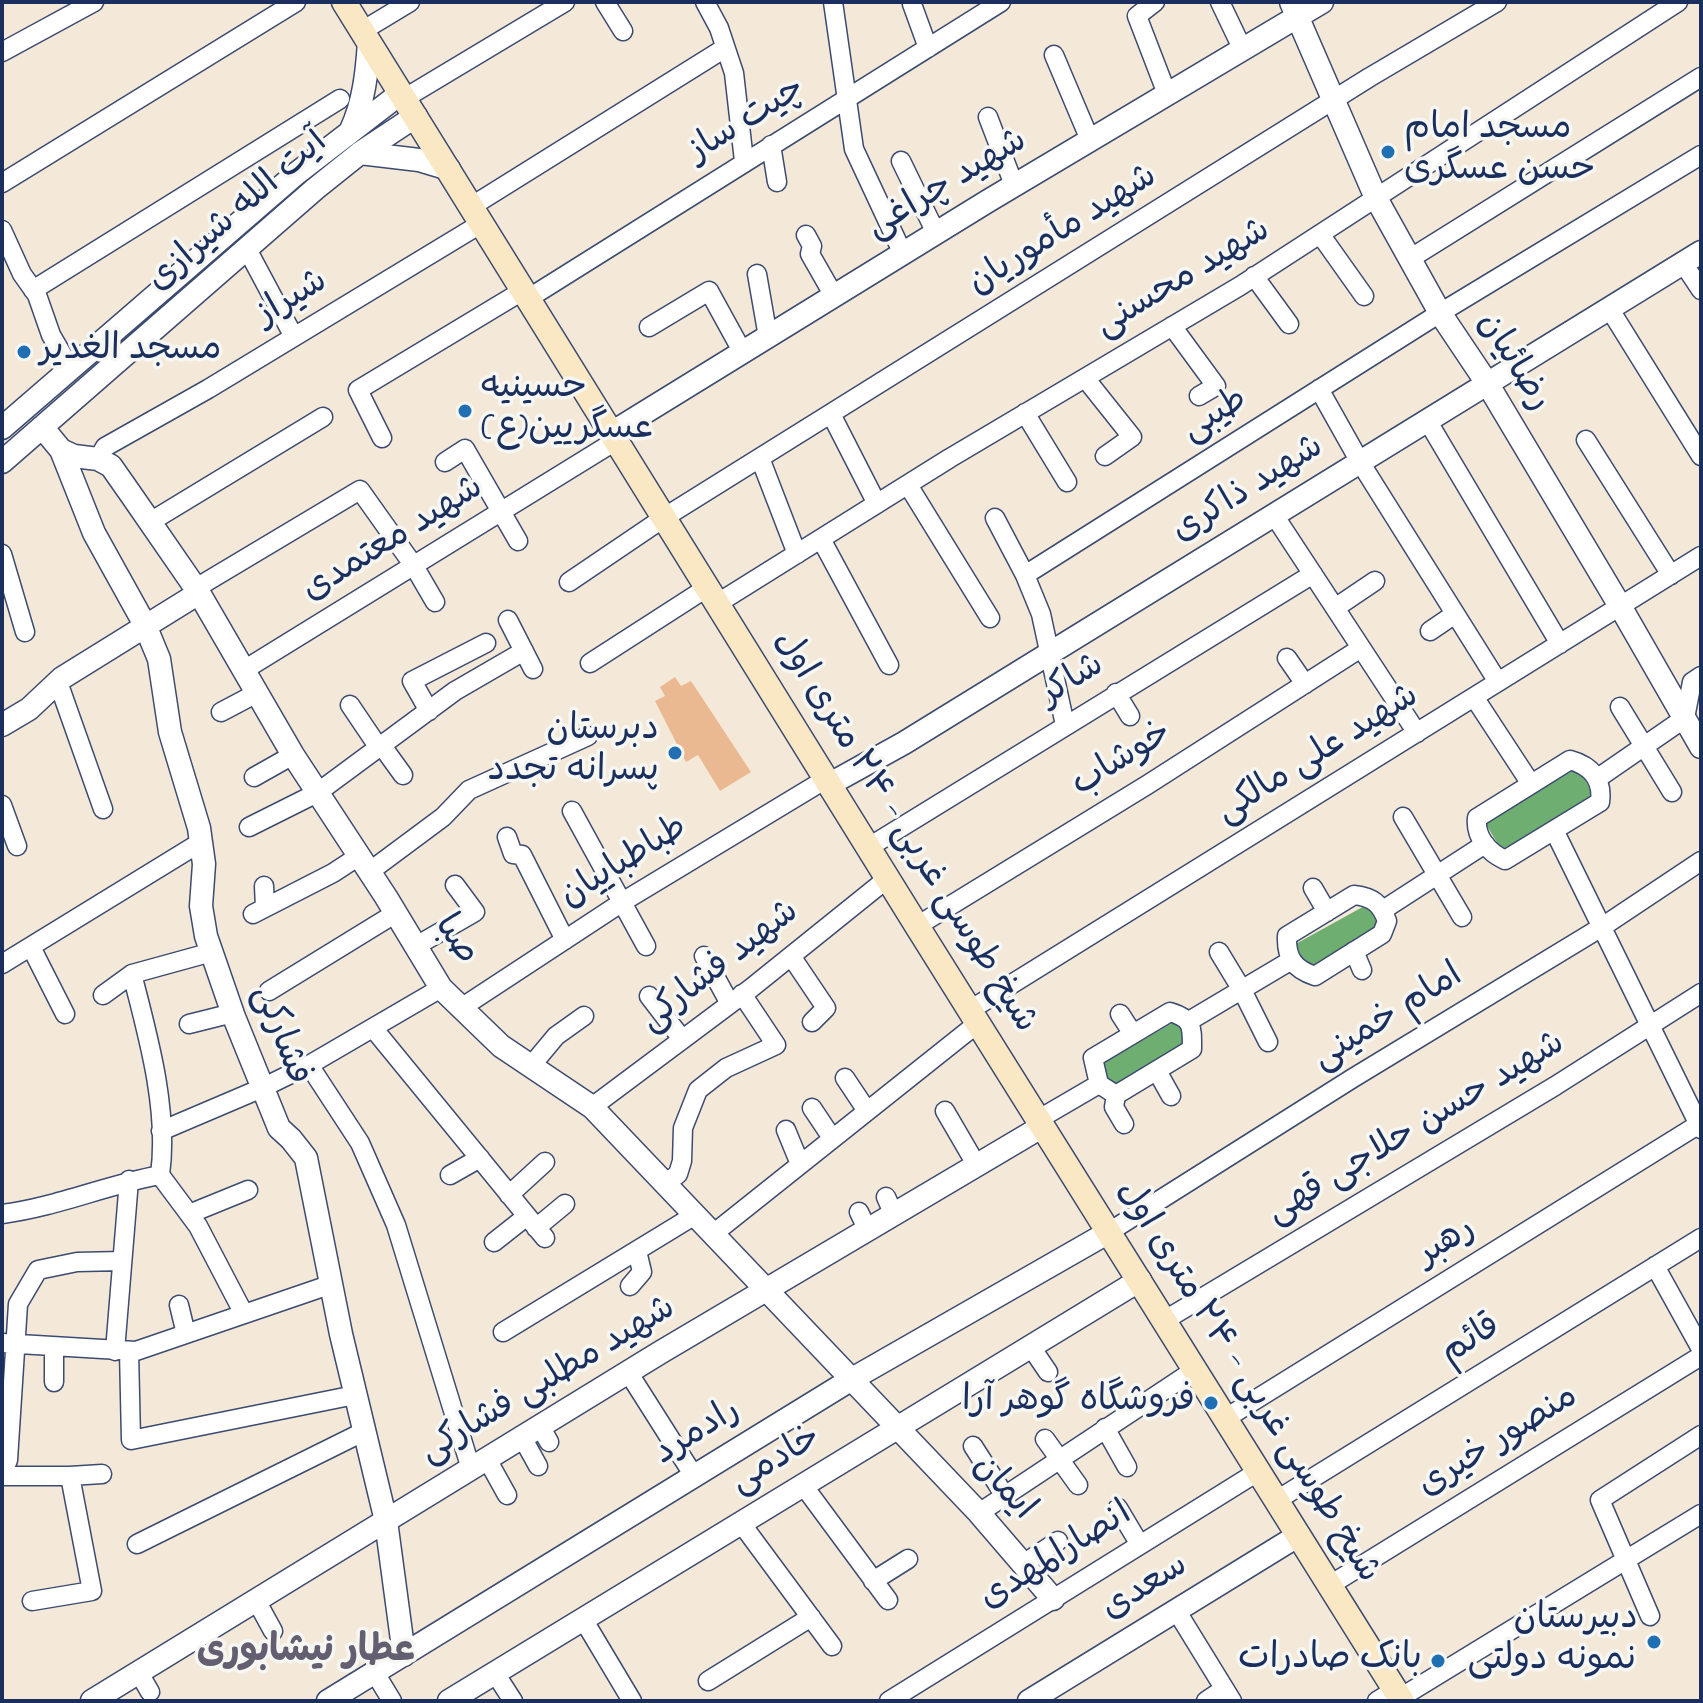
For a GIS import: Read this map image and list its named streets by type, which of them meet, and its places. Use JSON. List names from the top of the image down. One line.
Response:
{"streets":{"main road":["شیخ طوسی غربی - ۲۴ متری اول"],"street":["چیت ساز","شهید چراغی","آیت الله شیرازی","شهید مأموریان","شهید محسنی","شیراز","رضائیان","طیبی","شهید ذاکری","شهید معتمدی","شاکر","شهید علی مالکی","خوشاب","طباطباییان","صبا","شهید فشارکی","امام خمینی","فشارکی","شهید حسن حلاجی قهی","رهبر","قائم","شهید مطلبی فشارکی","رادمرد","منصور خیری","خادمی","ایمان","انصارالمهدی","سعدی"]},"crossings":[["چیت ساز","شیخ طوسی غربی - ۲۴ متری اول"],["شهید چراغی","رضائیان"],["شهید چراغی","شهید معتمدی"],["شهید چراغی","شیخ طوسی غربی - ۲۴ متری اول"],["آیت الله شیرازی","شیخ طوسی غربی - ۲۴ متری اول"],["شهید مأموریان","رضائیان"],["شهید مأموریان","شیخ طوسی غربی - ۲۴ متری اول"],["شهید محسنی","رضائیان"],["شهید محسنی","شیخ طوسی غربی - ۲۴ متری اول"],["شیراز","شیخ طوسی غربی - ۲۴ متری اول"],["شیراز","صبا"],["رضائیان","طیبی"],["رضائیان","شهید ذاکری"],["رضائیان","شهید علی مالکی"],["شهید ذاکری","شیخ طوسی غربی - ۲۴ متری اول"],["شهید ذاکری","طباطباییان"],["شهید معتمدی","شیخ طوسی غربی - ۲۴ متری اول"],["شهید معتمدی","صبا"],["شاکر","شیخ طوسی غربی - ۲۴ متری اول"],["شهید علی مالکی","شیخ طوسی غربی - ۲۴ متری اول"],["شهید علی مالکی","صبا"],["خوشاب","شیخ طوسی غربی - ۲۴ متری اول"],["شیخ طوسی غربی - ۲۴ متری اول","طباطباییان"],["شیخ طوسی غربی - ۲۴ متری اول","شهید فشارکی"],["شیخ طوسی غربی - ۲۴ متری اول","امام خمینی"],["شیخ طوسی غربی - ۲۴ متری اول","شهید حسن حلاجی قهی"],["شیخ طوسی غربی - ۲۴ متری اول","رهبر"],["شیخ طوسی غربی - ۲۴ متری اول","قائم"],["شیخ طوسی غربی - ۲۴ متری اول","شهید مطلبی فشارکی"],["شیخ طوسی غربی - ۲۴ متری اول","رادمرد"],["شیخ طوسی غربی - ۲۴ متری اول","منصور خیری"],["شیخ طوسی غربی - ۲۴ متری اول","خادمی"],["شیخ طوسی غربی - ۲۴ متری اول","انصارالمهدی"],["شیخ طوسی غربی - ۲۴ متری اول","سعدی"],["طباطباییان","صبا"],["صبا","شهید فشارکی"],["صبا","شهید مطلبی فشارکی"],["صبا","رادمرد"],["صبا","خادمی"],["صبا","ایمان"],["امام خمینی","رادمرد"],["فشارکی","شهید مطلبی فشارکی"],["فشارکی","رادمرد"],["خادمی","ایمان"],["ایمان","انصارالمهدی"]],"districts":["عطار نیشابوری"],"places":["مسجد امام حسن عسگری","مسجد الغدیر","حسینیه عسگریین(ع)","دبرستان پسرانه تجدد","فروشگاه گوهر آرا","دبیرستان نمونه دولتی","بانک صادرات"]}
